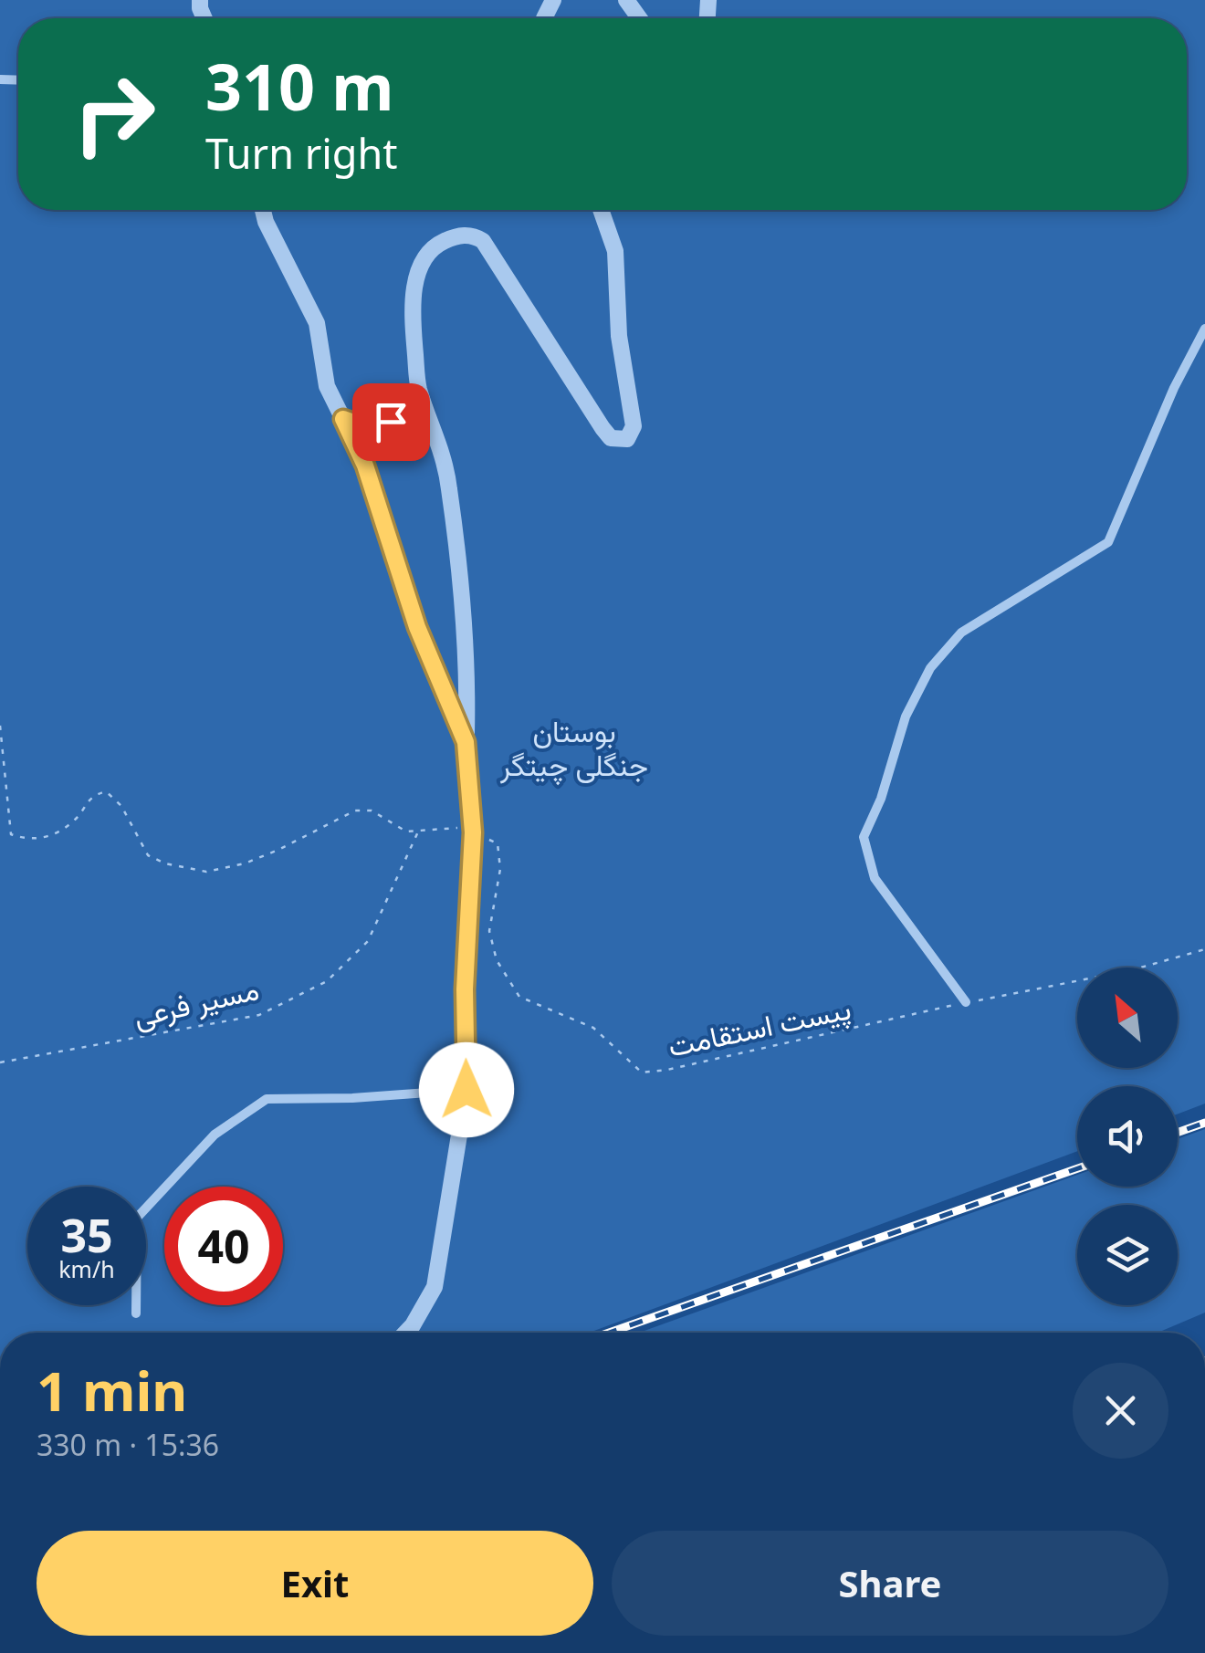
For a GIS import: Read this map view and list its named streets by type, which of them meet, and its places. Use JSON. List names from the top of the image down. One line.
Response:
{"streets":{"path":["مسیر فرعی","پیست استقامت"]},"parks":["بوستان جنگلی چیتگر"],"north":"top left","page":{"turn":["310 m","Turn right"],"speed":"35 km/h","limit":"40","heading":["1 min","330 m · 15:36"],"buttons":["Exit","Share"]}}
